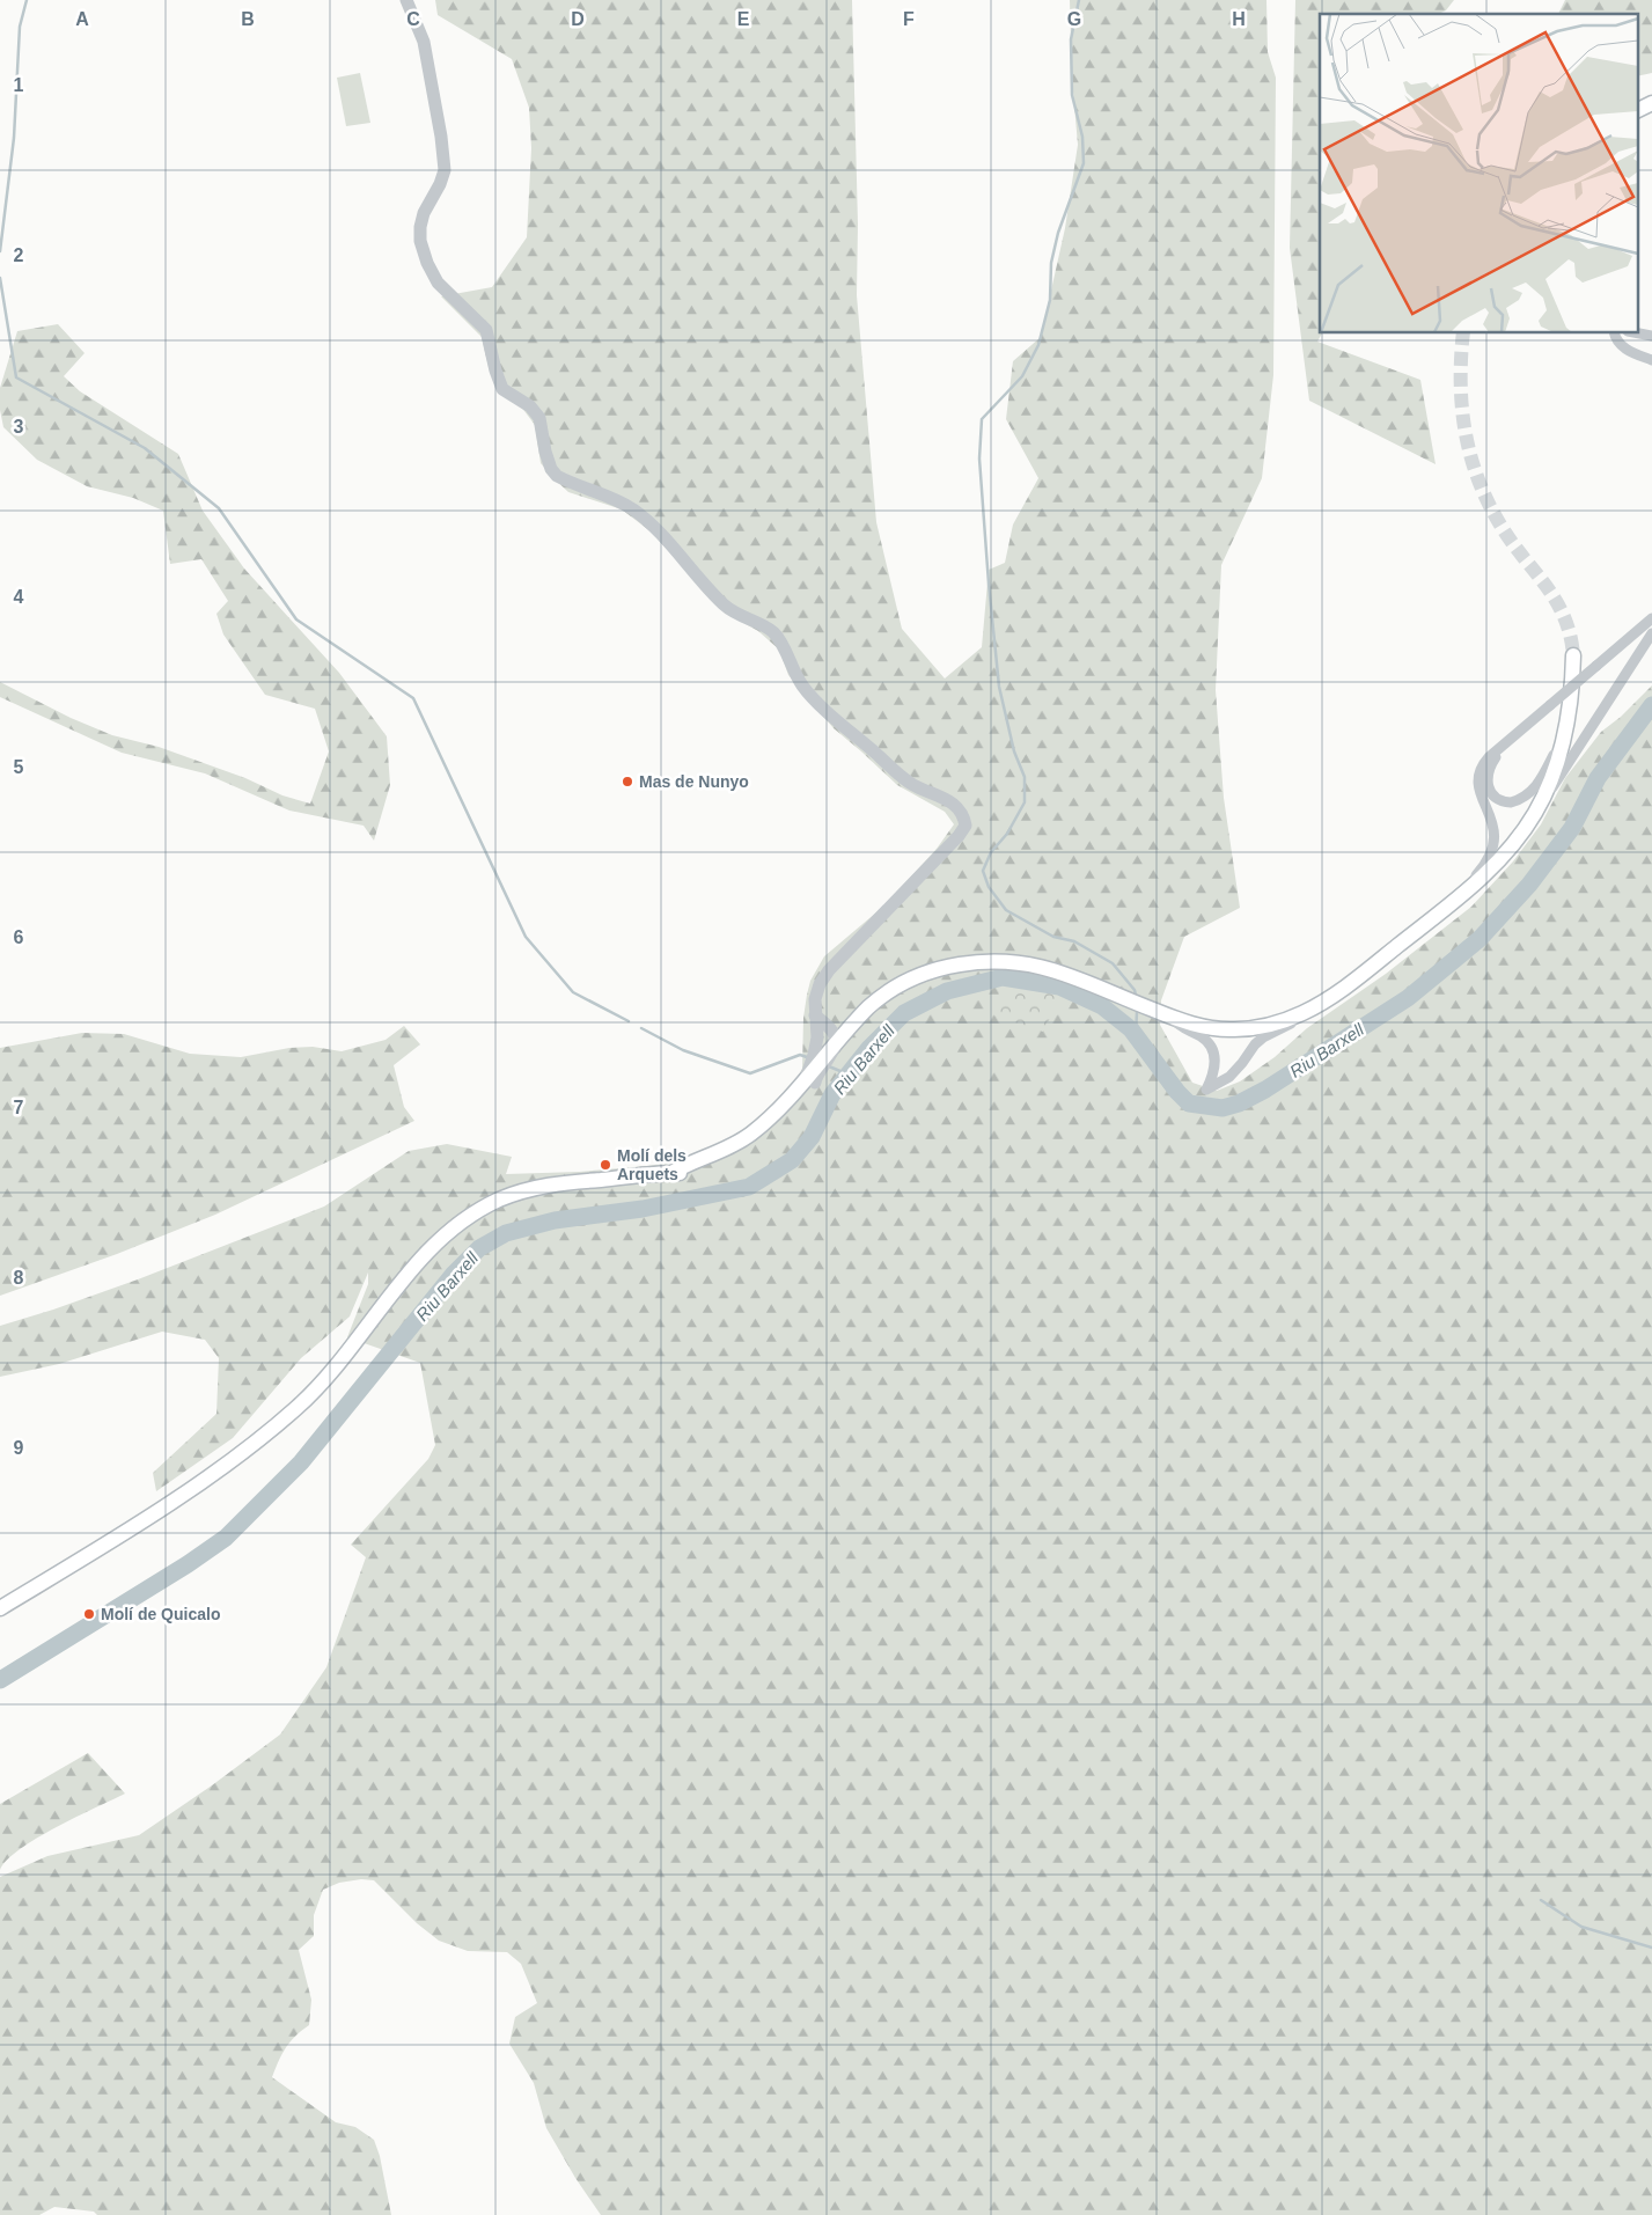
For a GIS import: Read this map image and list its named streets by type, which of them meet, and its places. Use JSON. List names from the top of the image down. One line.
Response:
{"water":["Riu Barxell"],"places":["Mas de Nunyo","Molí dels Arquets","Molí de Quicalo"],"grid":{"columns":["A","B","C","D","E","F","G","H"],"rows":["1","2","3","4","5","6","7","8","9"]}}
